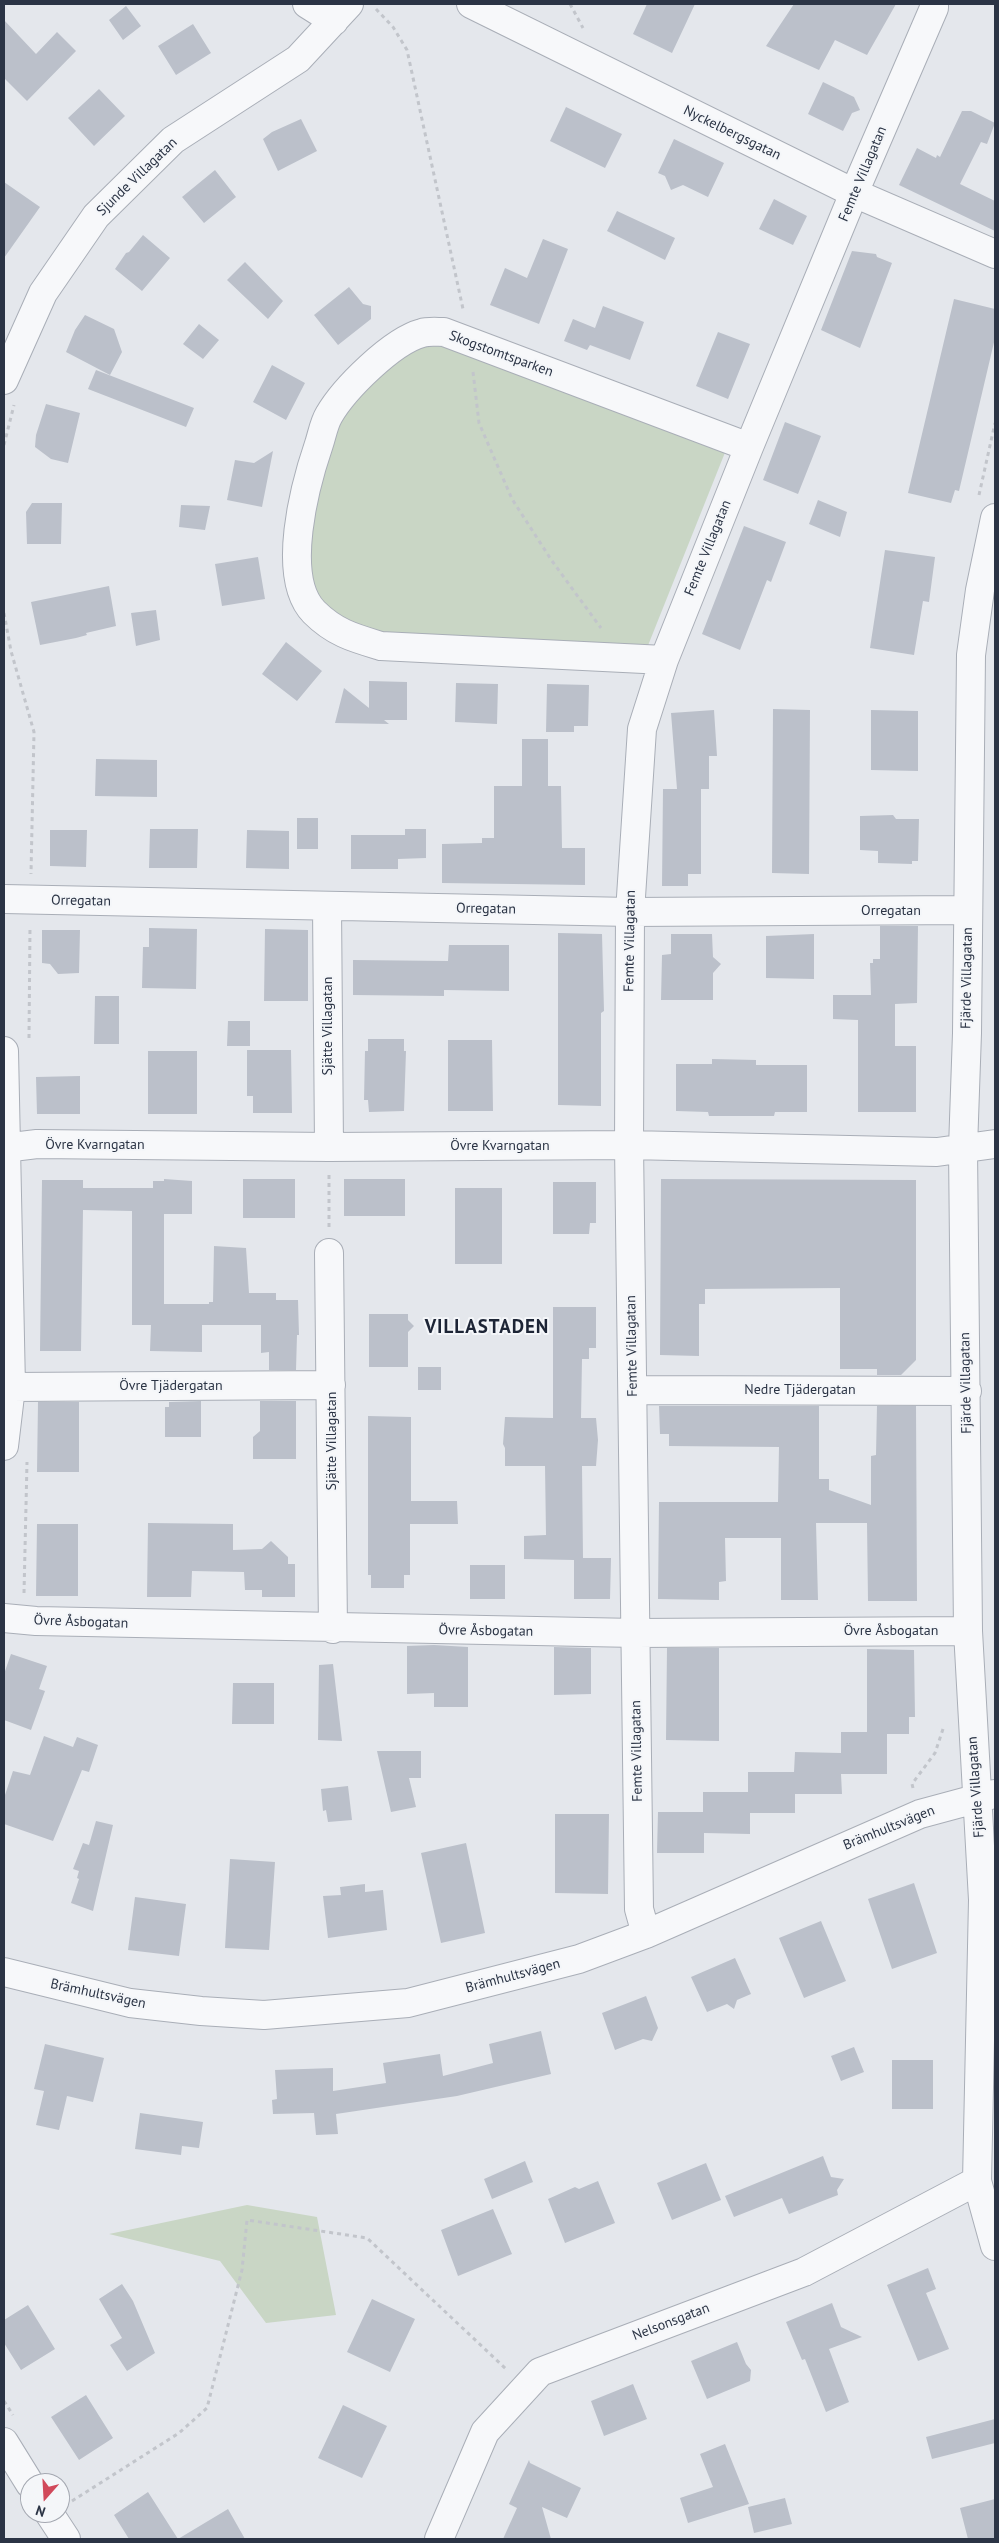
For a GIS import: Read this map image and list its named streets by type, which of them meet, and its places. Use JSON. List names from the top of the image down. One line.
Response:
{"streets":{"street":["Nyckelbergsgatan","Femte Villagatan","Sjunde Villagatan","Skogstomtsparken","Orregatan","Fjärde Villagatan","Sjätte Villagatan","Övre Kvarngatan","Övre Tjädergatan","Nedre Tjädergatan","Övre Åsbogatan","Brämhultsvägen","Nelsonsgatan"]},"crossings":[["Nyckelbergsgatan","Femte Villagatan"],["Femte Villagatan","Skogstomtsparken"],["Femte Villagatan","Orregatan"],["Femte Villagatan","Övre Kvarngatan"],["Femte Villagatan","Nedre Tjädergatan"],["Femte Villagatan","Övre Åsbogatan"],["Femte Villagatan","Brämhultsvägen"],["Orregatan","Fjärde Villagatan"],["Orregatan","Sjätte Villagatan"],["Fjärde Villagatan","Övre Kvarngatan"],["Fjärde Villagatan","Nedre Tjädergatan"],["Fjärde Villagatan","Övre Åsbogatan"],["Fjärde Villagatan","Brämhultsvägen"],["Fjärde Villagatan","Nelsonsgatan"],["Sjätte Villagatan","Övre Kvarngatan"],["Sjätte Villagatan","Övre Tjädergatan"],["Sjätte Villagatan","Övre Åsbogatan"]],"districts":["VILLASTADEN"],"north":"bottom"}
